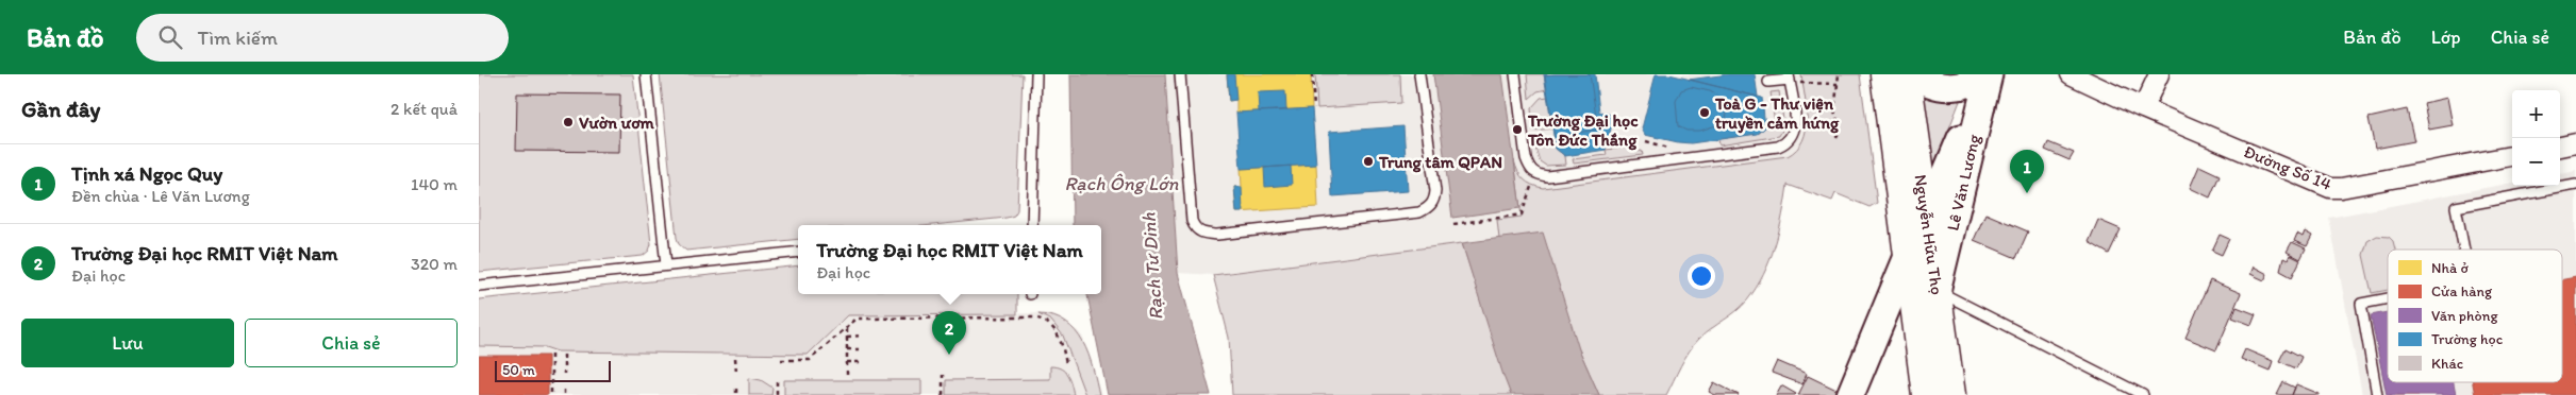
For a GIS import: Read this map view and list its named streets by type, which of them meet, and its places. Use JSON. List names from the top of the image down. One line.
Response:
{"streets":{"main road":["Nguyễn Hữu Thọ"],"street":["Đường Số 14","Lê Văn Lương"]},"crossings":[["Lê Văn Lương","Nguyễn Hữu Thọ"]],"water":["Rạch Ông Lớn","Rạch Tư Dinh"],"places":["Toà G - Thư viện truyền cảm hứng","Vườn ươm","Trường Đại học Tôn Đức Thắng","Trung tâm QPAN"],"legend":["Nhà ở","Cửa hàng","Văn phòng","Trường học","Khác"],"scale_bar":"50 m","page":{"header":"Bản đồ","search":"Tìm kiếm","nav":["Bản đồ","Lớp","Chia sẻ"],"heading":["Gần đây","2 kết quả"],"map_buttons":["+","−"],"list":[{"mark":"1","name":"Tịnh xá Ngọc Quy","note":"Đền chùa · Lê Văn Lương","value":"140 m"},{"mark":"2","name":"Trường Đại học RMIT Việt Nam","note":"Đại học","value":"320 m"}],"pins":["1","2"],"popup":["Trường Đại học RMIT Việt Nam","Đại học"],"buttons":["Lưu","Chia sẻ"],"scale":"50 m"}}
